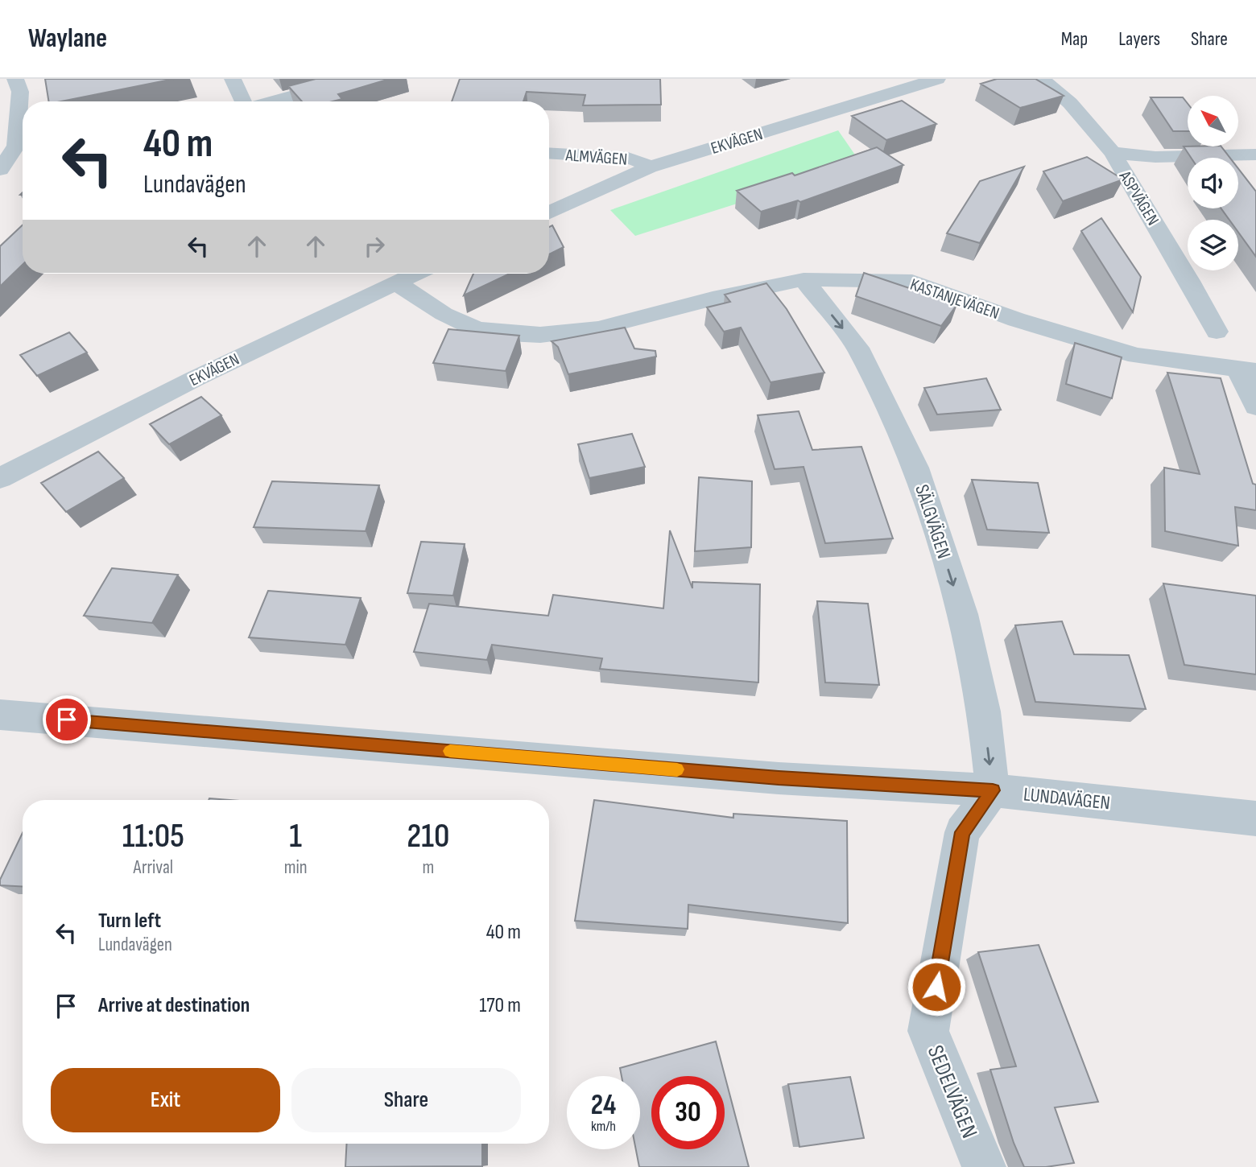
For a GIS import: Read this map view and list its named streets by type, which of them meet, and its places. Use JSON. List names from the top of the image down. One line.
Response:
{"streets":{"street":["EKVÄGEN","ALMVÄGEN","ASPVÄGEN","KASTANJEVÄGEN","SÄLGVÄGEN","LUNDAVÄGEN","SEDELVÄGEN"]},"crossings":[["EKVÄGEN","ALMVÄGEN"],["EKVÄGEN","KASTANJEVÄGEN"],["KASTANJEVÄGEN","SÄLGVÄGEN"],["SÄLGVÄGEN","LUNDAVÄGEN"],["SÄLGVÄGEN","SEDELVÄGEN"],["LUNDAVÄGEN","SEDELVÄGEN"]],"one_way":["SÄLGVÄGEN"],"north":"top left","page":{"header":"Waylane","nav":["Map","Layers","Share"],"turn":["40 m","Lundavägen"],"eta":["11:05","Arrival","1","min","210","m"],"list":[{"name":"Turn left","note":"Lundavägen","value":"40 m"},{"name":"Arrive at destination","value":"170 m"}],"buttons":["Exit","Share"],"speed":"24 km/h","limit":"30"}}
